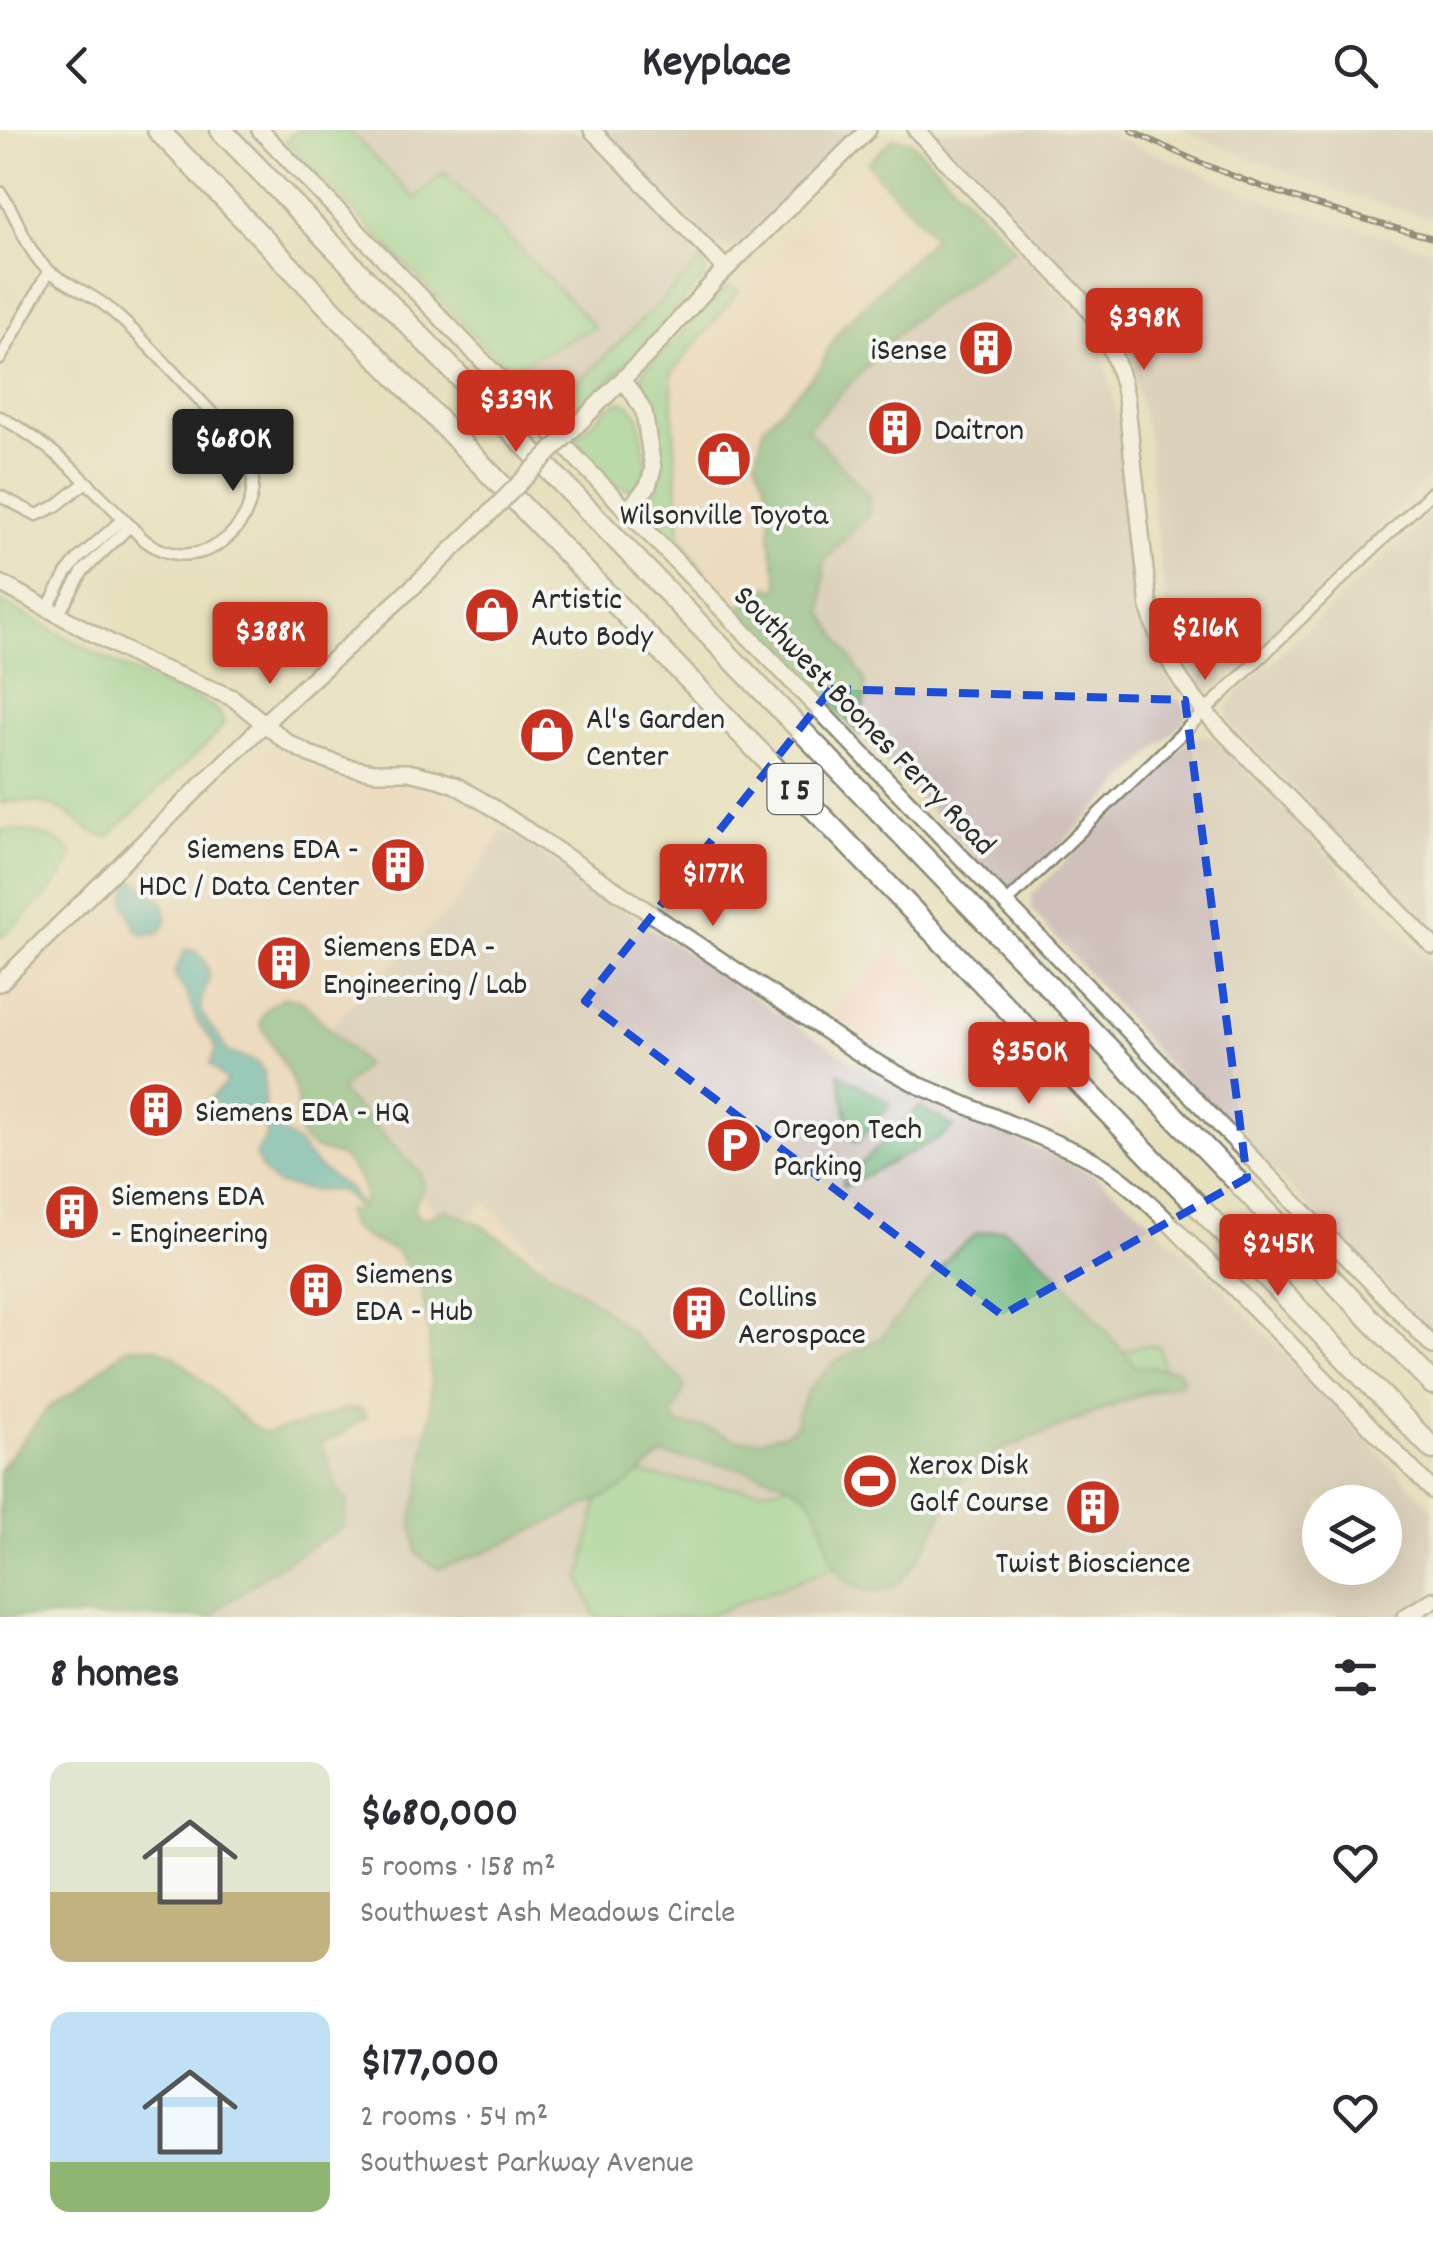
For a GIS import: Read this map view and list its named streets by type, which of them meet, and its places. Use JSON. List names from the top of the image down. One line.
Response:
{"streets":{"highway":["I 5"],"street":["Southwest Boones Ferry Road"]},"places":{"building":["iSense","Daitron","Siemens EDA - HDC / Data Center","Siemens EDA - Engineering / Lab","Siemens EDA - HQ","Siemens EDA - Engineering","Siemens EDA - Hub","Collins Aerospace","Twist Bioscience"],"shop":["Wilsonville Toyota","Artistic Auto Body","Al's Garden Center"],"parking":["Oregon Tech Parking"],"sports":["Xerox Disk Golf Course"]},"page":{"header":"Keyplace","price":["$398K","$339K","$680K","$216K","$388K","$177K","$350K","$245K"],"heading":"8 homes","list":[{"name":"$680,000","note":"5 rooms · 158 m² · Southwest Ash Meadows Circle"},{"name":"$177,000","note":"2 rooms · 54 m² · Southwest Parkway Avenue"}]}}
